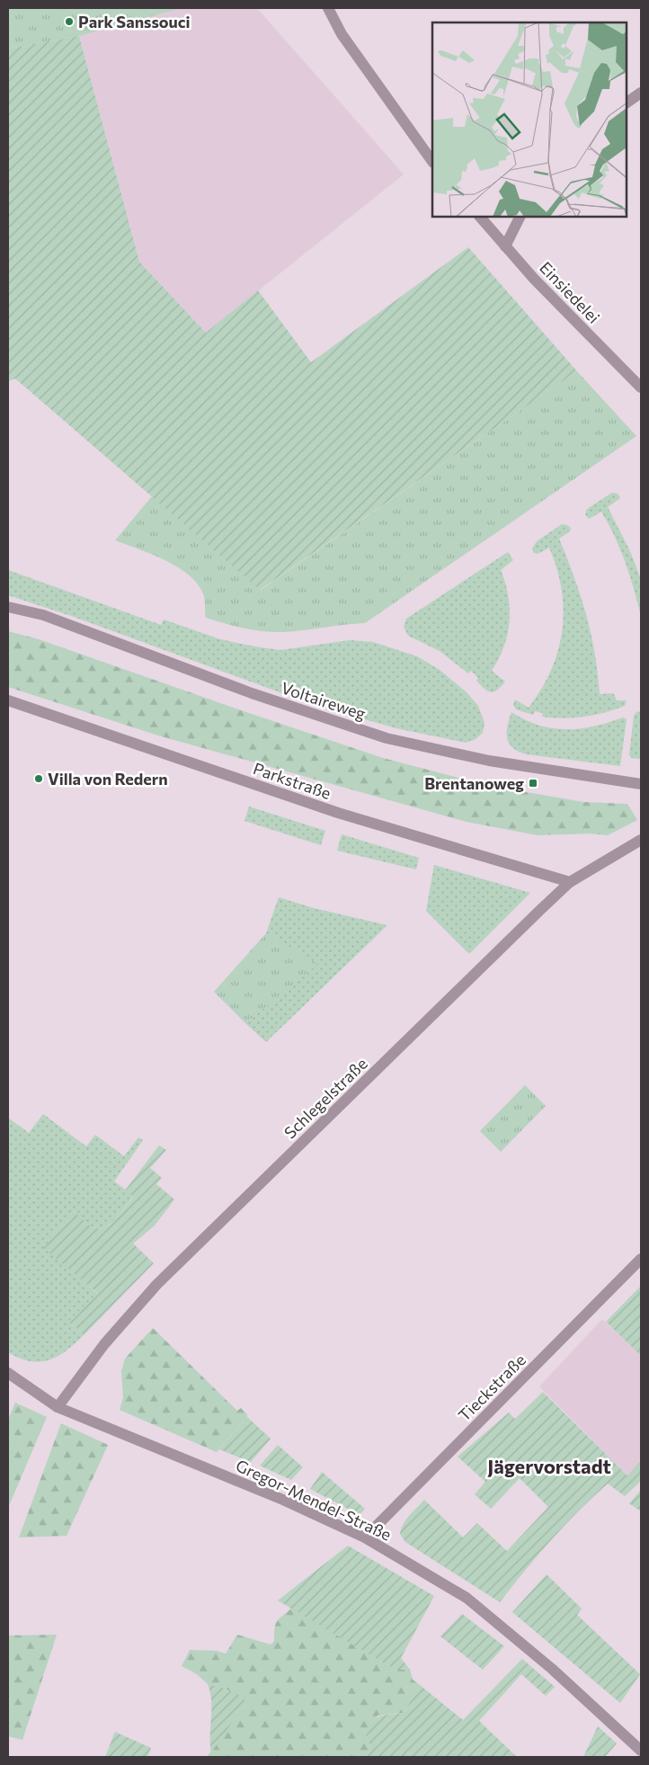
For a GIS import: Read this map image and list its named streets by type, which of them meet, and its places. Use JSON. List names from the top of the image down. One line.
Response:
{"streets":{"street":["Einsiedelei","Voltaireweg","Parkstraße","Schlegelstraße","Tieckstraße","Gregor-Mendel-Straße"]},"crossings":[["Parkstraße","Schlegelstraße"],["Schlegelstraße","Gregor-Mendel-Straße"],["Tieckstraße","Gregor-Mendel-Straße"]],"districts":["Jägervorstadt"],"places":{"other":["Park Sanssouci","Villa von Redern"],"transit":["Brentanoweg"]}}
